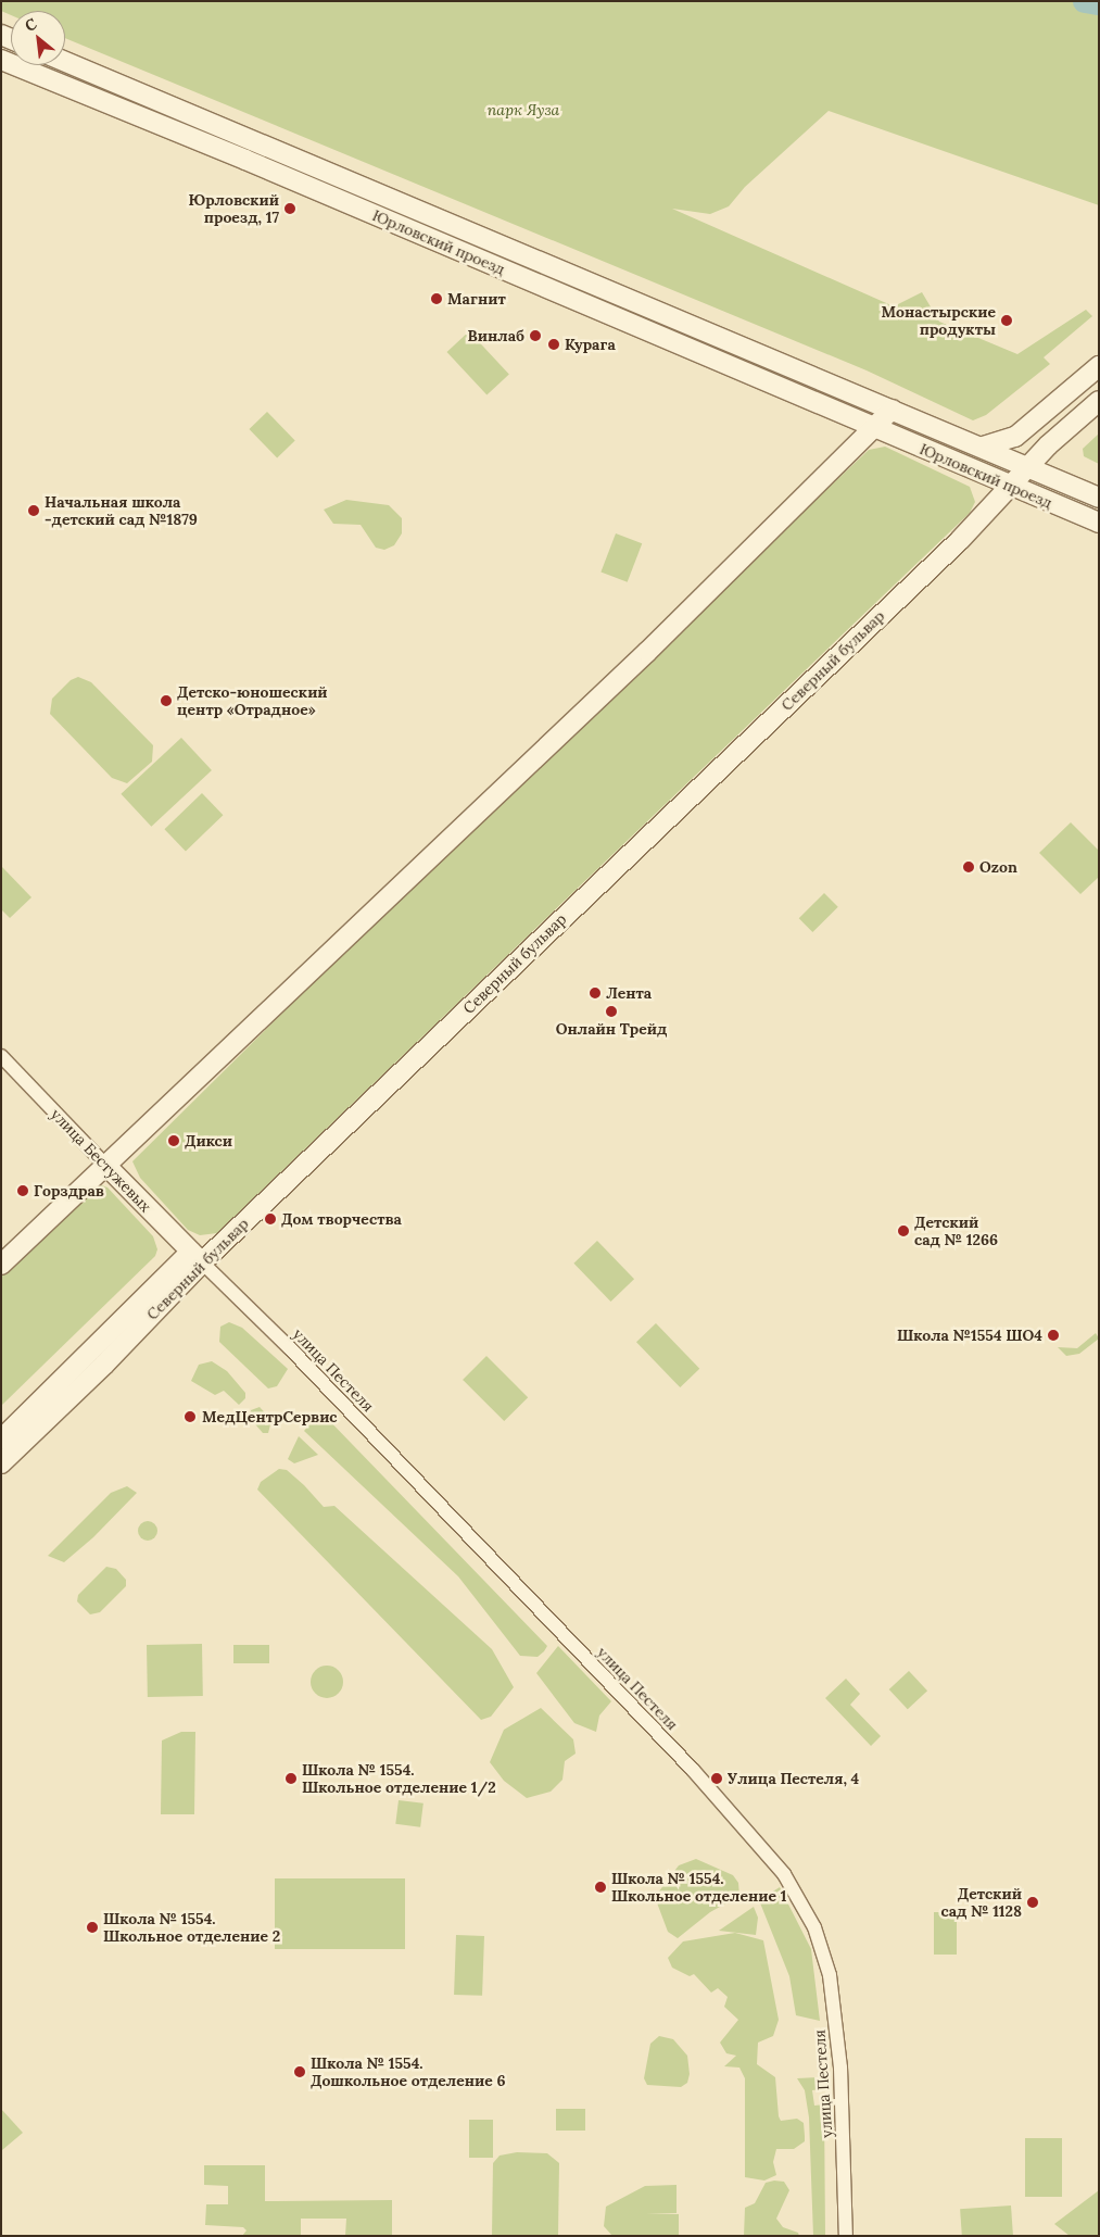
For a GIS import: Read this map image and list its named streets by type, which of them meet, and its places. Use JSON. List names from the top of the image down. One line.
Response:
{"streets":{"main road":["Юрловский проезд","Северный бульвар","улица Бестужевых"],"street":["улица Пестеля"]},"crossings":[["Юрловский проезд","Северный бульвар"],["Северный бульвар","улица Бестужевых"],["Северный бульвар","улица Пестеля"],["улица Бестужевых","улица Пестеля"]],"parks":["парк Яуза"],"places":["Юрловский проезд, 17","Магнит","Монастырские продукты","Винлаб","Курага","Начальная школа -детский сад №1879","Детско-юношеский центр «Отрадное»","Ozon","Лента","Онлайн Трейд","Дикси","Горздрав","Дом творчества","Детский сад № 1266","Школа №1554 ШО4","МедЦентрСервис","Школа № 1554. Школьное отделение 1/2","Улица Пестеля, 4","Школа № 1554. Школьное отделение 1","Детский сад № 1128","Школа № 1554. Школьное отделение 2","Школа № 1554. Дошкольное отделение 6"],"north":"top left"}
